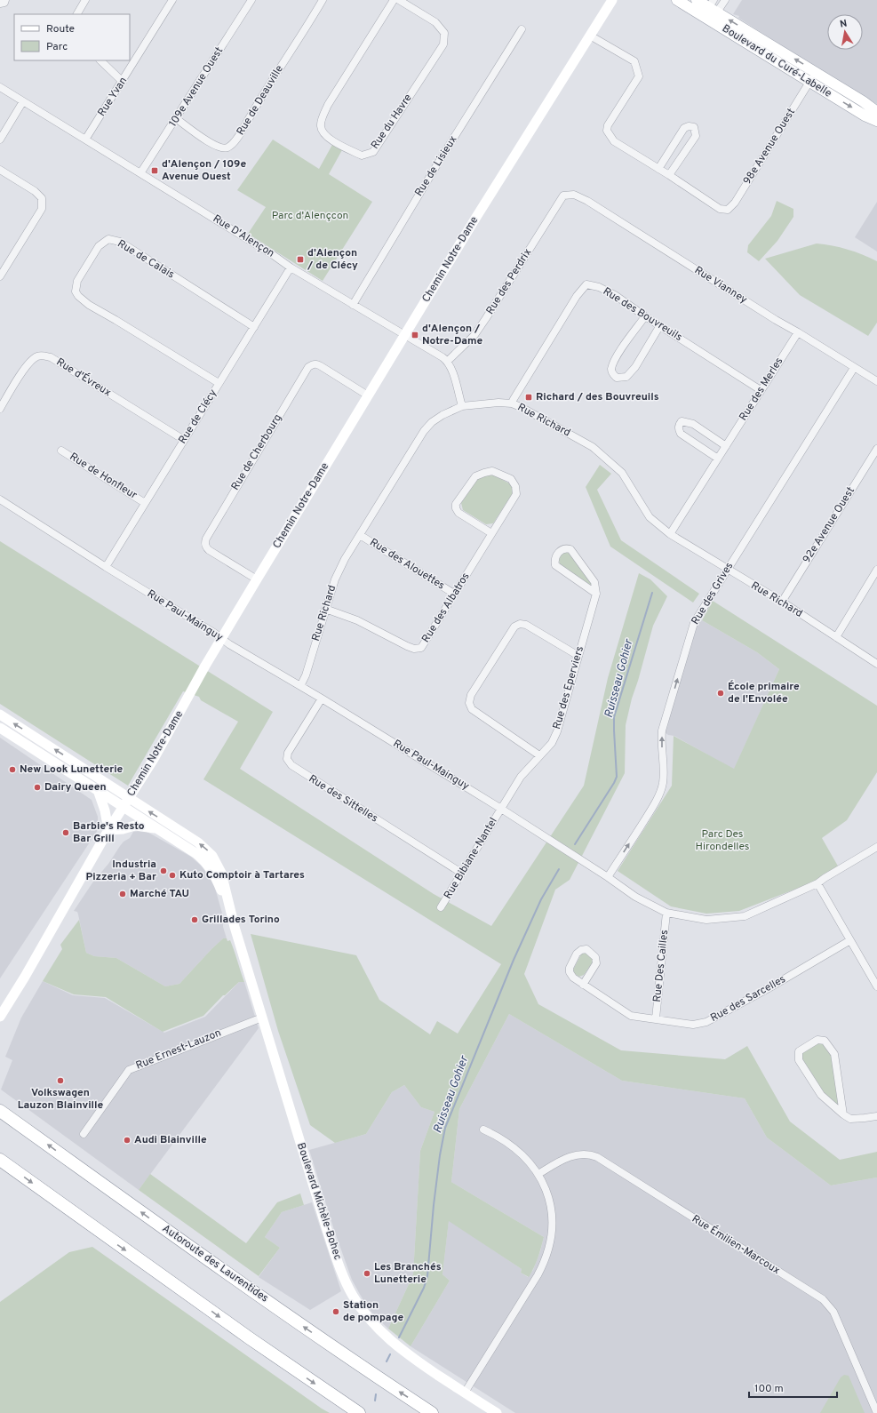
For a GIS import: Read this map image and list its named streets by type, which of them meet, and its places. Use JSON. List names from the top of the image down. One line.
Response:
{"streets":{"highway":["Autoroute des Laurentides"],"main road":["Boulevard du Curé-Labelle"],"street":["109e Avenue Ouest","Rue Yvan","Rue de Deauville","Rue du Havre","98e Avenue Ouest","Rue de Lisieux","Rue D'Alençon","Rue de Calais","Chemin Notre-Dame","Rue des Perdrix","Rue Vianney","Rue des Bouvreuils","Rue d'Évreux","Rue des Merles","Rue de Clécy","Rue Richard","Rue de Cherbourg","Rue de Honfleur","92e Avenue Ouest","Rue des Alouettes","Rue des Grives","Rue des Albatros","Rue Paul-Mainguy","Rue des Eperviers","Rue des Sittelles","Rue Bibiane-Nantel","Rue Des Cailles","Rue des Sarcelles","Rue Ernest-Lauzon","Boulevard Michèle-Bohec","Rue Émilien-Marcoux"]},"crossings":[["Boulevard du Curé-Labelle","98e Avenue Ouest"],["109e Avenue Ouest","Rue de Deauville"],["109e Avenue Ouest","Rue D'Alençon"],["Rue Yvan","Rue D'Alençon"],["Rue de Lisieux","Rue D'Alençon"],["Rue D'Alençon","Chemin Notre-Dame"],["Rue D'Alençon","Rue des Perdrix"],["Rue D'Alençon","Rue de Clécy"],["Rue de Calais","Rue de Clécy"],["Chemin Notre-Dame","Rue de Cherbourg"],["Chemin Notre-Dame","Rue Paul-Mainguy"],["Chemin Notre-Dame","Boulevard Michèle-Bohec"],["Rue des Perdrix","Rue Vianney"],["Rue Vianney","Rue des Merles"],["Rue Vianney","Rue des Grives"],["Rue des Bouvreuils","Rue des Merles"],["Rue des Bouvreuils","Rue Richard"],["Rue d'Évreux","Rue de Clécy"],["Rue des Merles","Rue Richard"],["Rue de Clécy","Rue de Honfleur"],["Rue de Clécy","Rue Paul-Mainguy"],["Rue Richard","92e Avenue Ouest"],["Rue Richard","Rue des Alouettes"],["Rue Richard","Rue des Grives"],["Rue Richard","Rue des Albatros"],["Rue Richard","Rue Paul-Mainguy"],["Rue des Alouettes","Rue des Albatros"],["Rue des Grives","Rue Paul-Mainguy"],["Rue Paul-Mainguy","Rue des Eperviers"],["Rue Paul-Mainguy","Rue des Sittelles"],["Rue Paul-Mainguy","Rue Bibiane-Nantel"],["Rue Paul-Mainguy","Rue Des Cailles"],["Rue des Eperviers","Rue Bibiane-Nantel"],["Rue des Sittelles","Rue Bibiane-Nantel"],["Rue Des Cailles","Rue des Sarcelles"],["Rue Ernest-Lauzon","Boulevard Michèle-Bohec"]],"one_way":["Rue des Grives"],"water":["Ruisseau Gohier"],"parks":["Parc d'Alençcon","Parc Des Hirondelles"],"places":{"transit":["d'Alençon / 109e Avenue Ouest","d'Alençon / de Clécy","d'Alençon / Notre-Dame","Richard / des Bouvreuils"],"other":["École primaire de l'Envolée","New Look Lunetterie","Dairy Queen","Barbie's Resto Bar Grill","Industria Pizzeria + Bar","Kuto Comptoir à Tartares","Marché TAU","Grillades Torino","Volkswagen Lauzon Blainville","Audi Blainville","Les Branchés Lunetterie","Station de pompage"]},"legend":["Route","Parc"],"scale_bar":"100 m","north":"top"}
